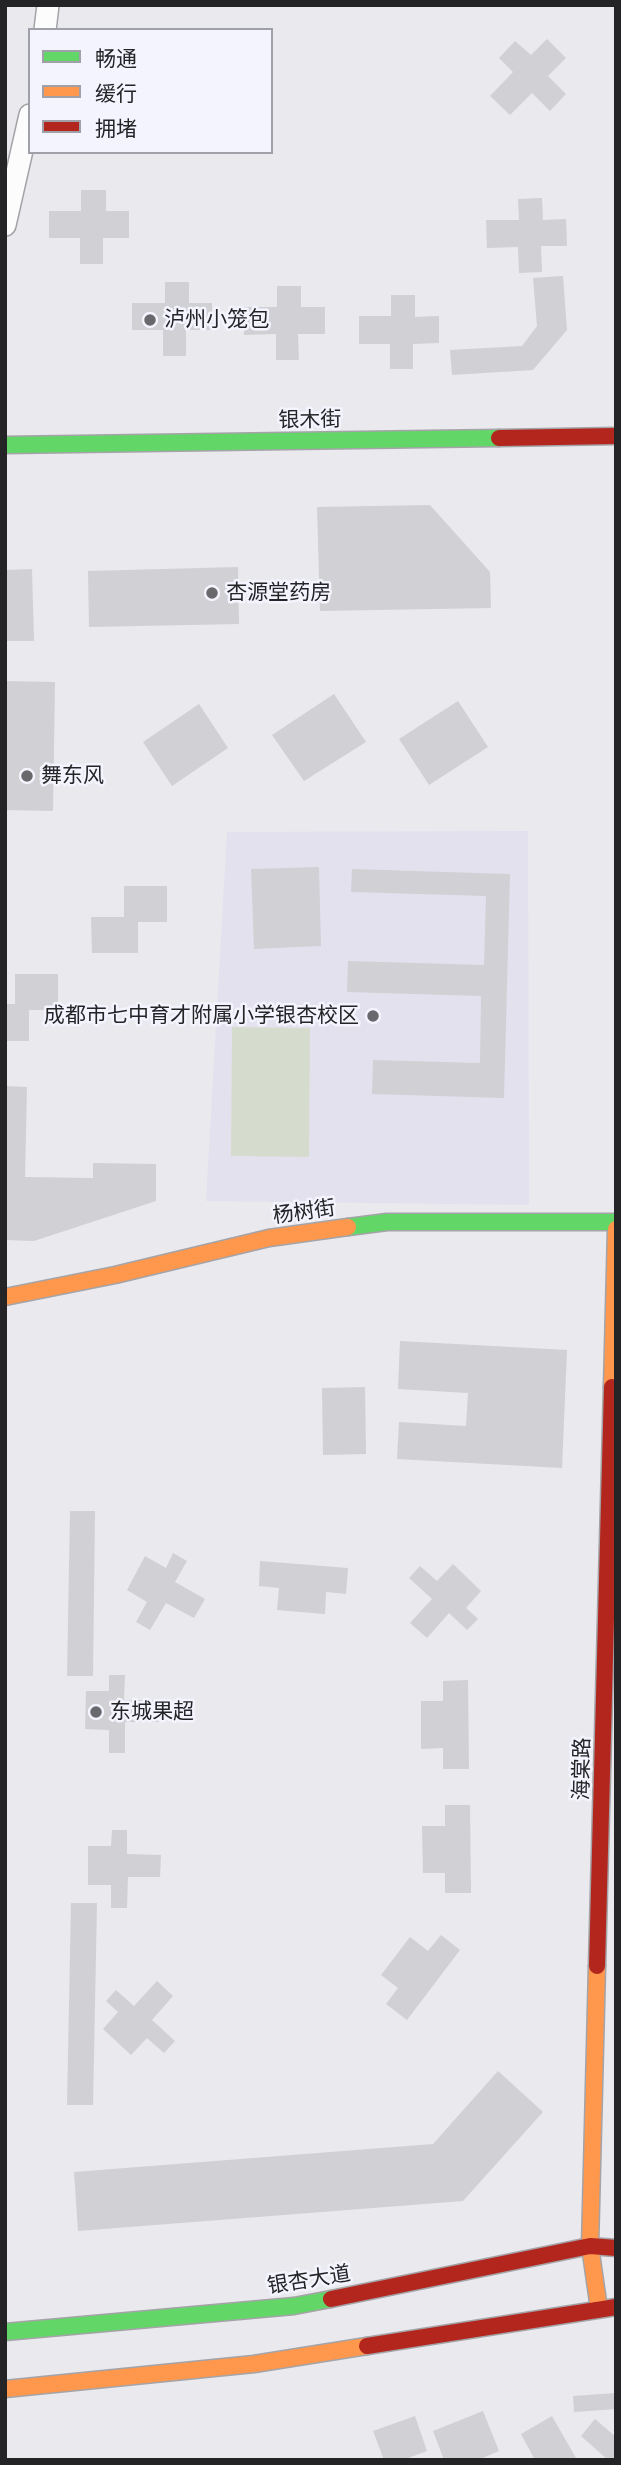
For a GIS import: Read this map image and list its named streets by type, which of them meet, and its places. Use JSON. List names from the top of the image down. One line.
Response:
{"streets":{"main road":["银木街","杨树街","海棠路","银杏大道"]},"crossings":[["海棠路","银杏大道"]],"places":["泸州小笼包","杏源堂药房","舞东风","成都市七中育才附属小学银杏校区","东城果超"],"legend":["畅通","缓行","拥堵"]}
